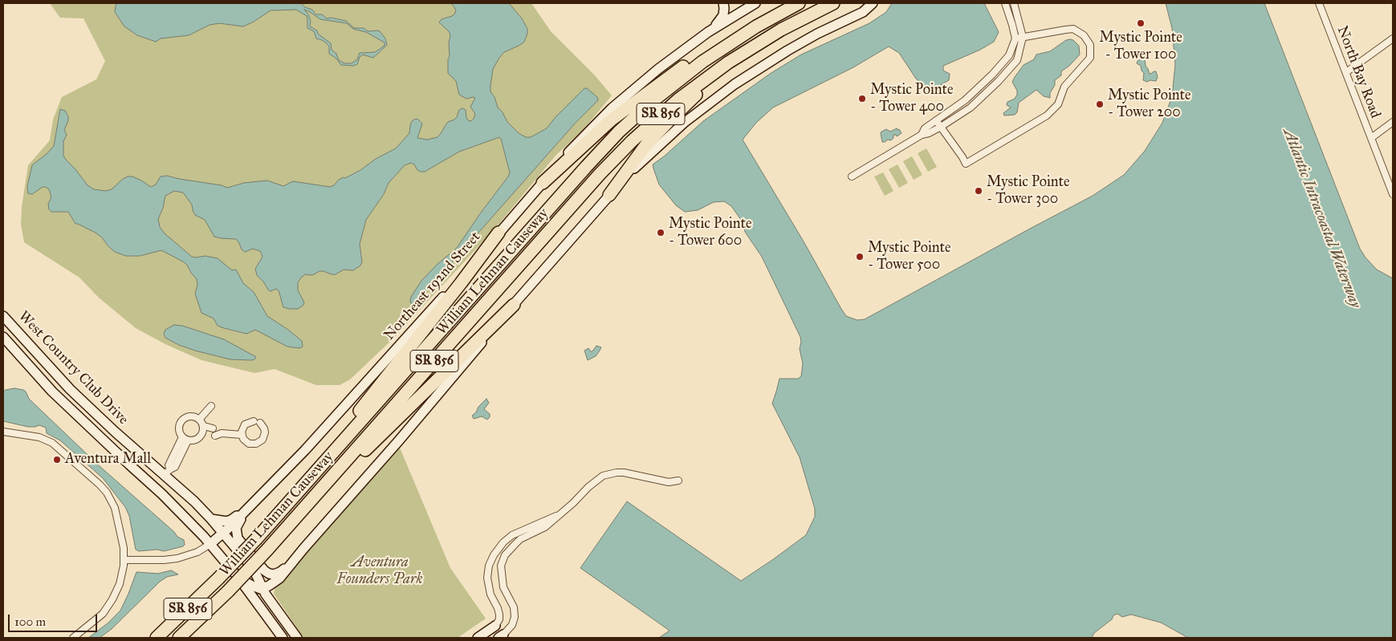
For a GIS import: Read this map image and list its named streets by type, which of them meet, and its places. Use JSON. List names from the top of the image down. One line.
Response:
{"streets":{"highway":["SR 856","William Lehman Causeway"],"street":["North Bay Road","Northeast 192nd Street","West Country Club Drive"]},"crossings":[["Northeast 192nd Street","West Country Club Drive"]],"water":["Atlantic Intracoastal Waterway"],"parks":["Aventura Founders Park"],"places":["Mystic Pointe - Tower 100","Mystic Pointe - Tower 400","Mystic Pointe - Tower 200","Mystic Pointe - Tower 300","Mystic Pointe - Tower 600","Mystic Pointe - Tower 500","Aventura Mall"],"scale_bar":"100 m"}
